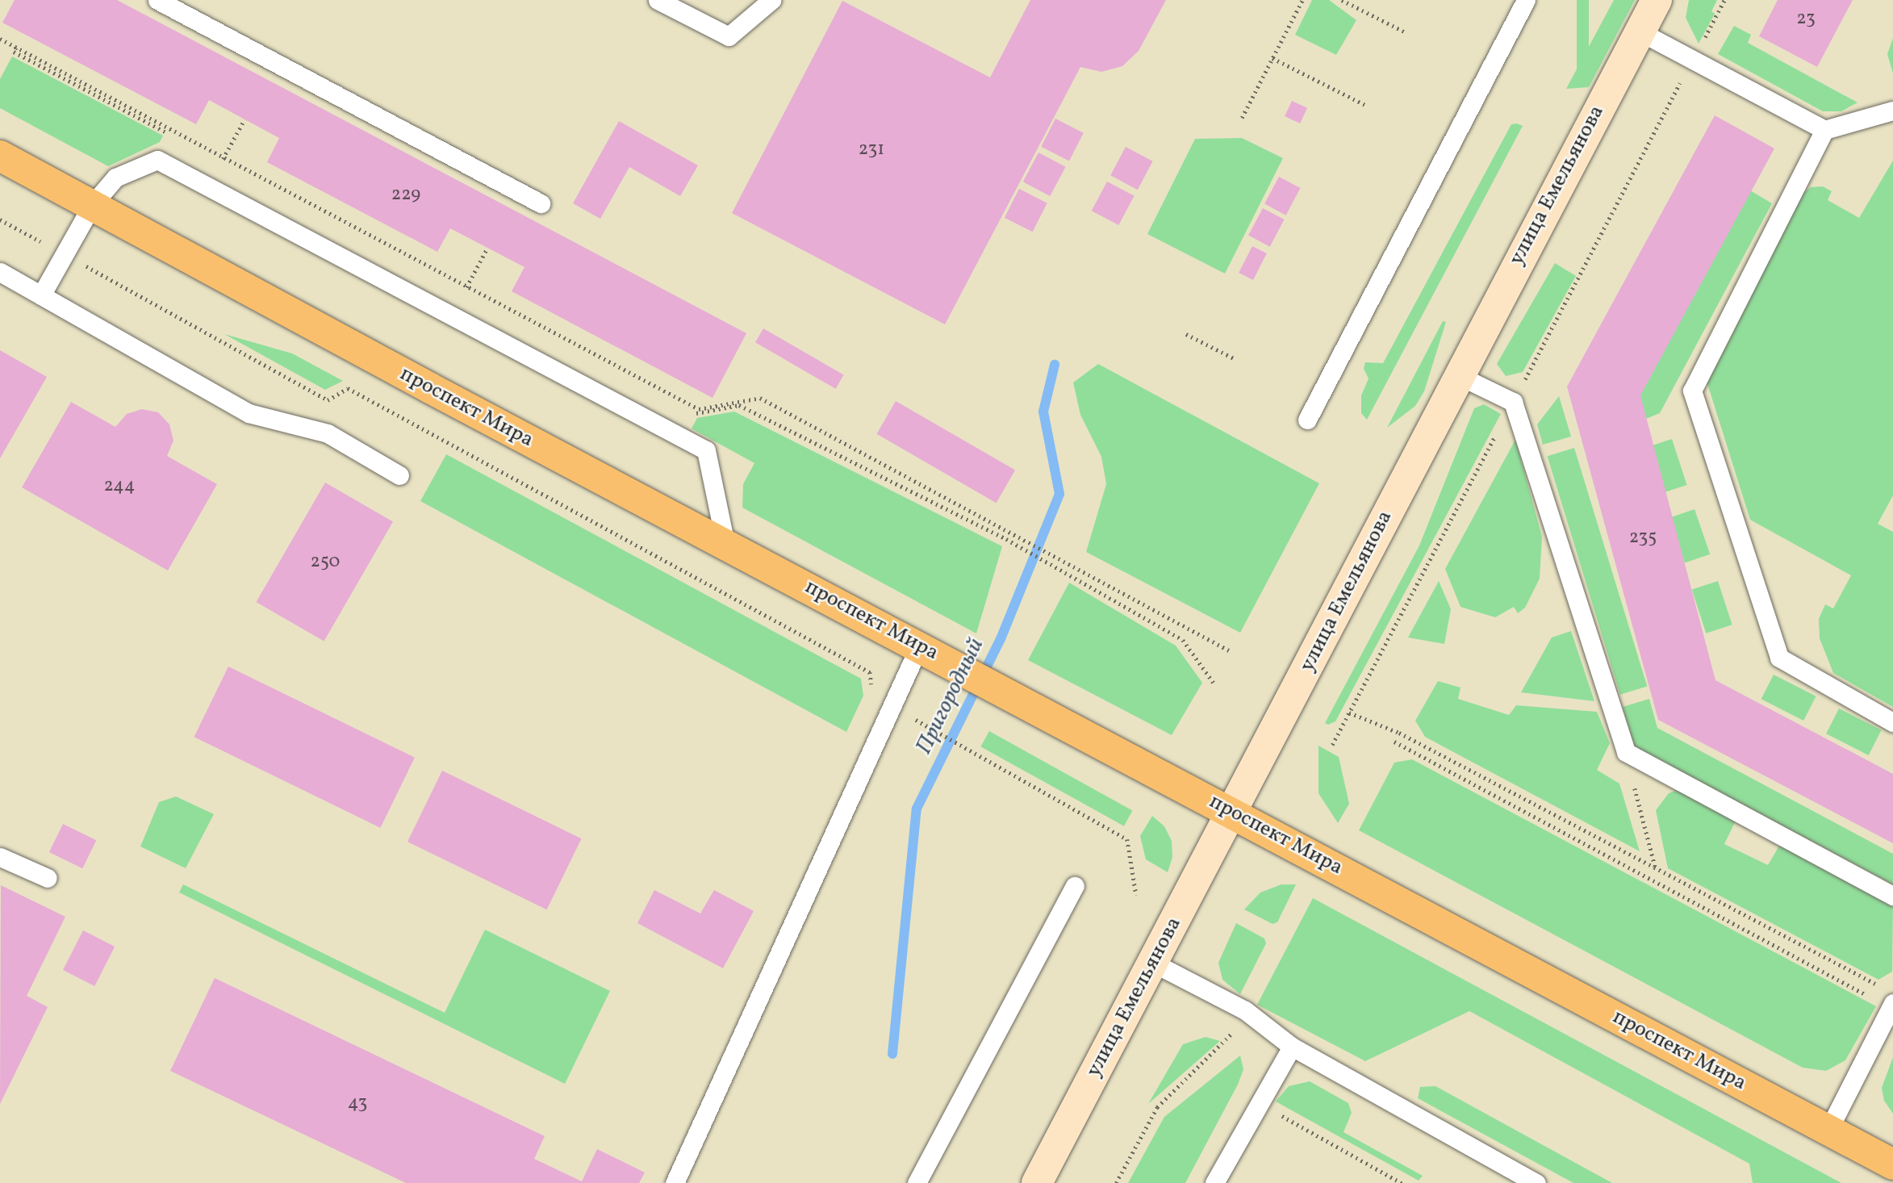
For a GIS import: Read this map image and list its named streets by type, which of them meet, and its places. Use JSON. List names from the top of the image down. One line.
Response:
{"streets":{"main road":["улица Емельянова","проспект Мира"]},"crossings":[["улица Емельянова","проспект Мира"]],"water":["Пригородный"],"house_numbers":["23","231","229","244","235","250","43"]}
